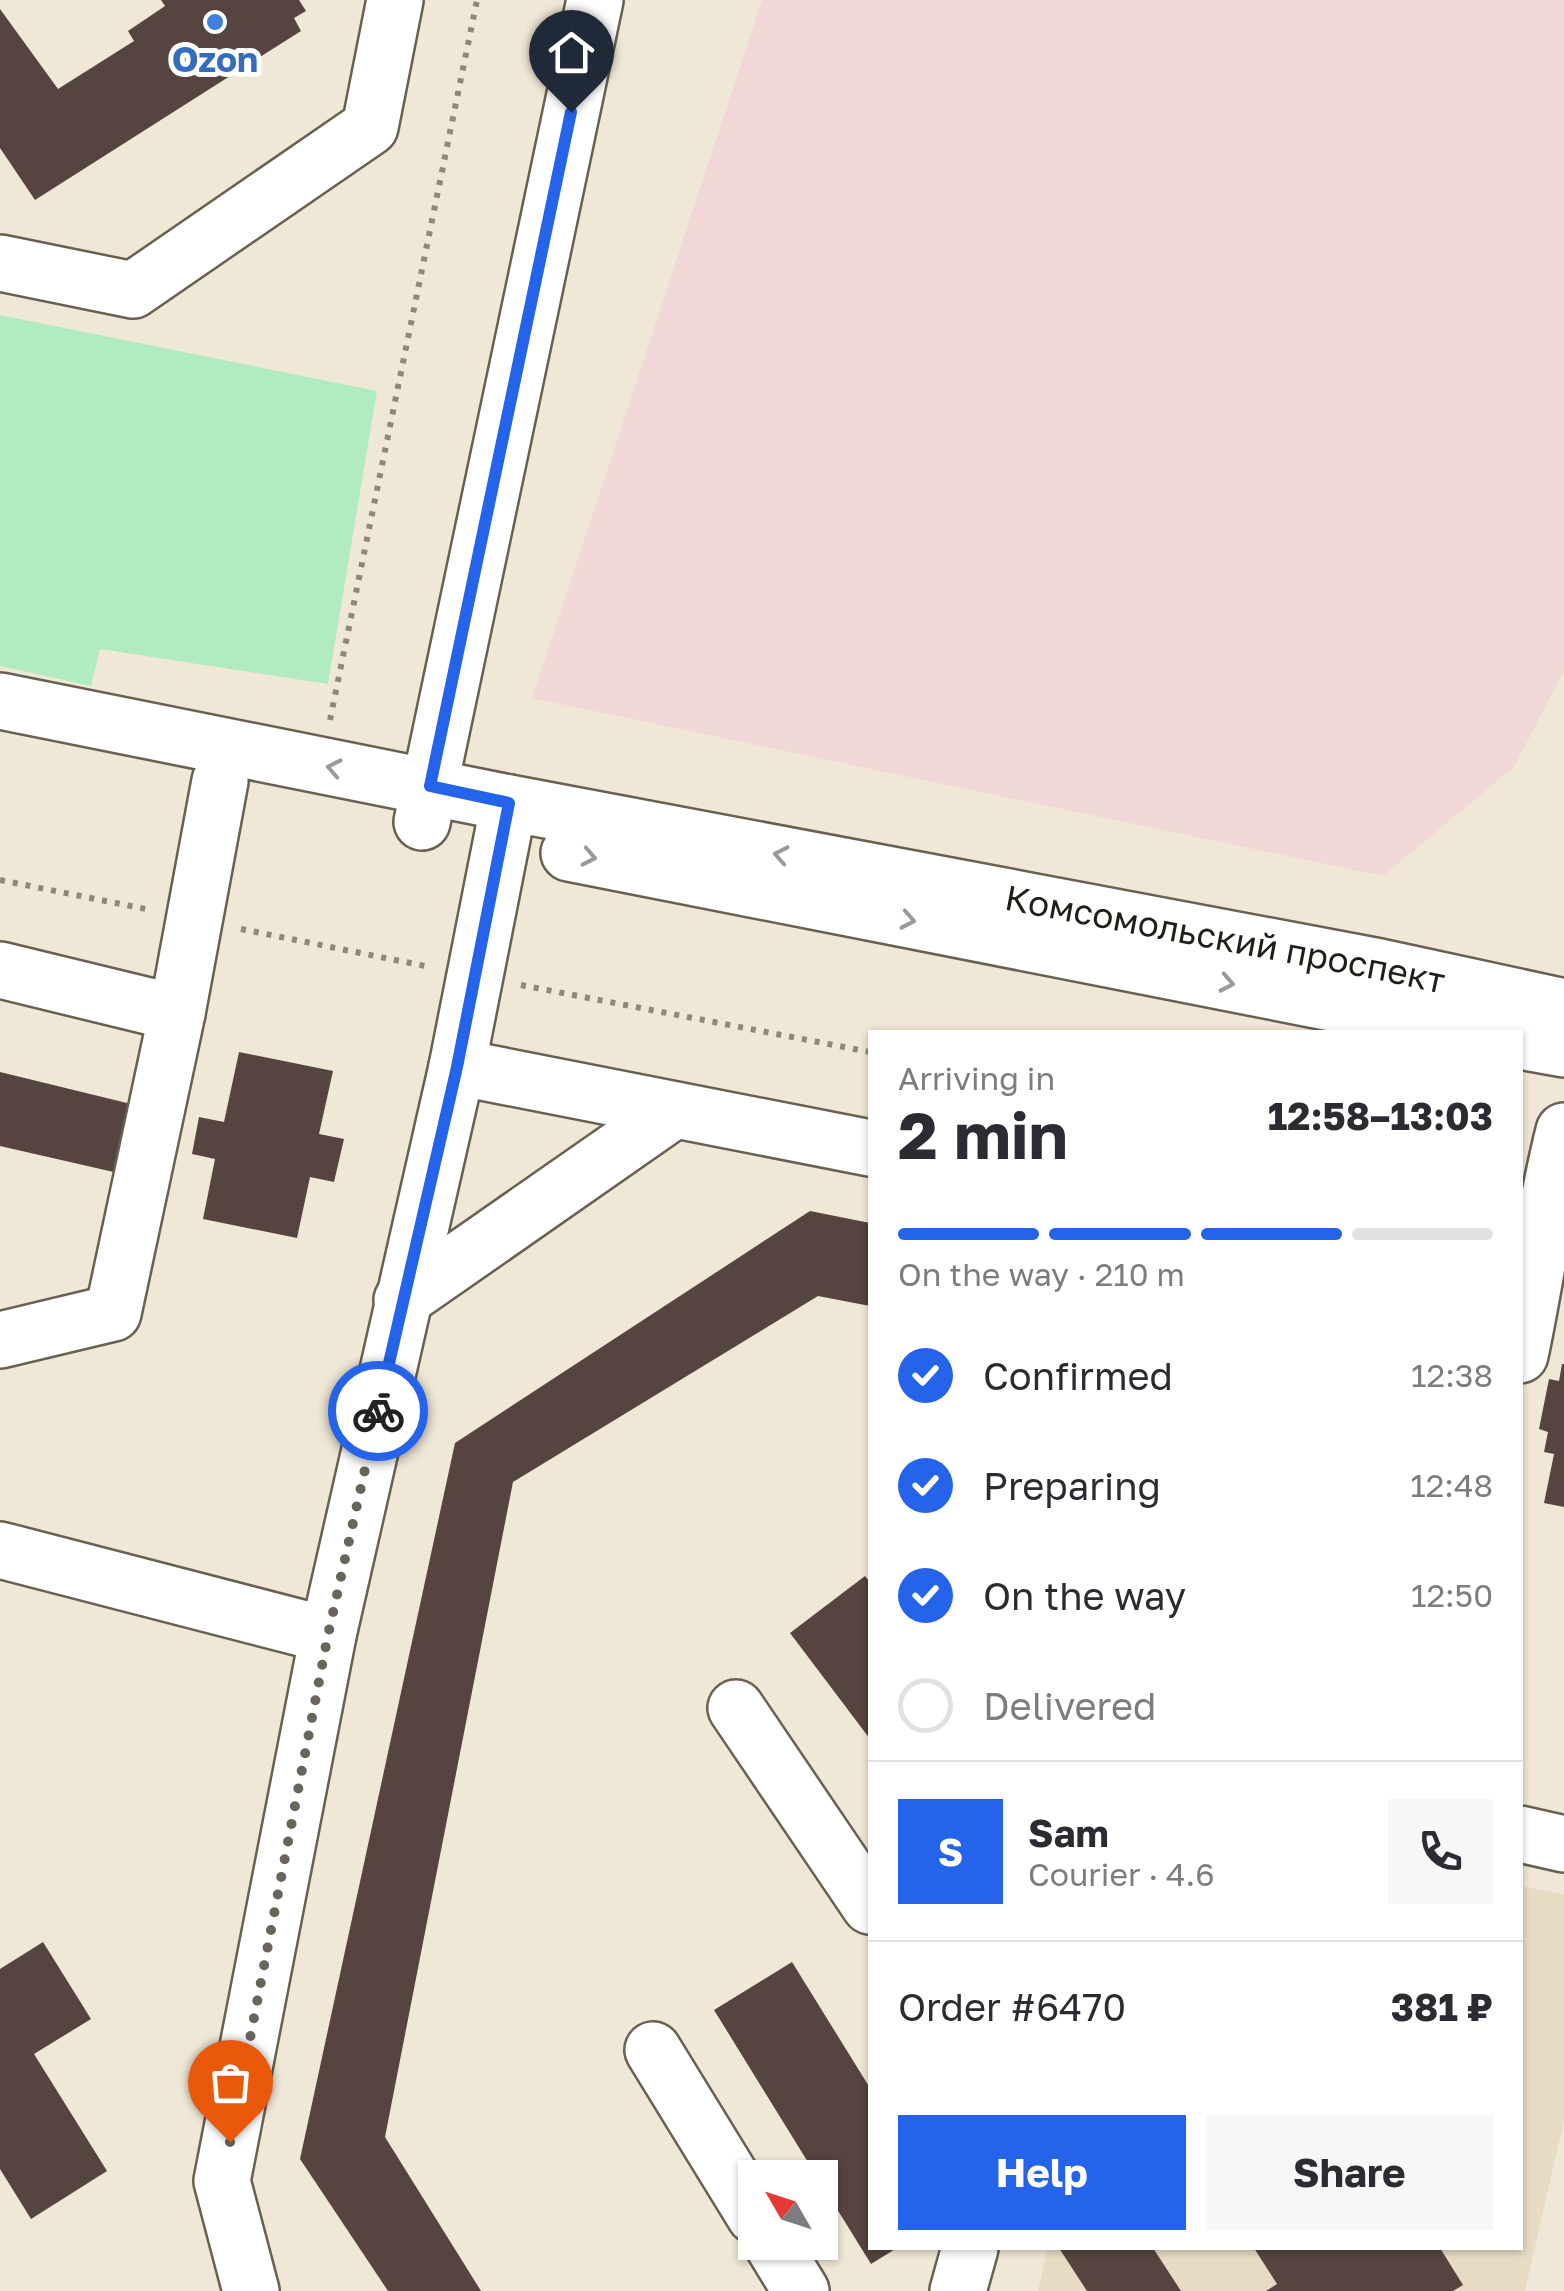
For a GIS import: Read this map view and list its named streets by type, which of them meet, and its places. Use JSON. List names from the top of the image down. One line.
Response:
{"streets":{"main road":["Комсомольский проспект"]},"places":["Ozon"],"north":"top left","page":{"heading":["2 min","Arriving in","12:58–13:03"],"panel":["Sam","Courier · 4.6","Order #6470","381 ₽"],"bar":"On the way · 210 m","list":[["Confirmed","12:38"],["Preparing","12:48"],["On the way","12:50"],"Delivered"],"round":"S","buttons":["Help","Share"]}}
